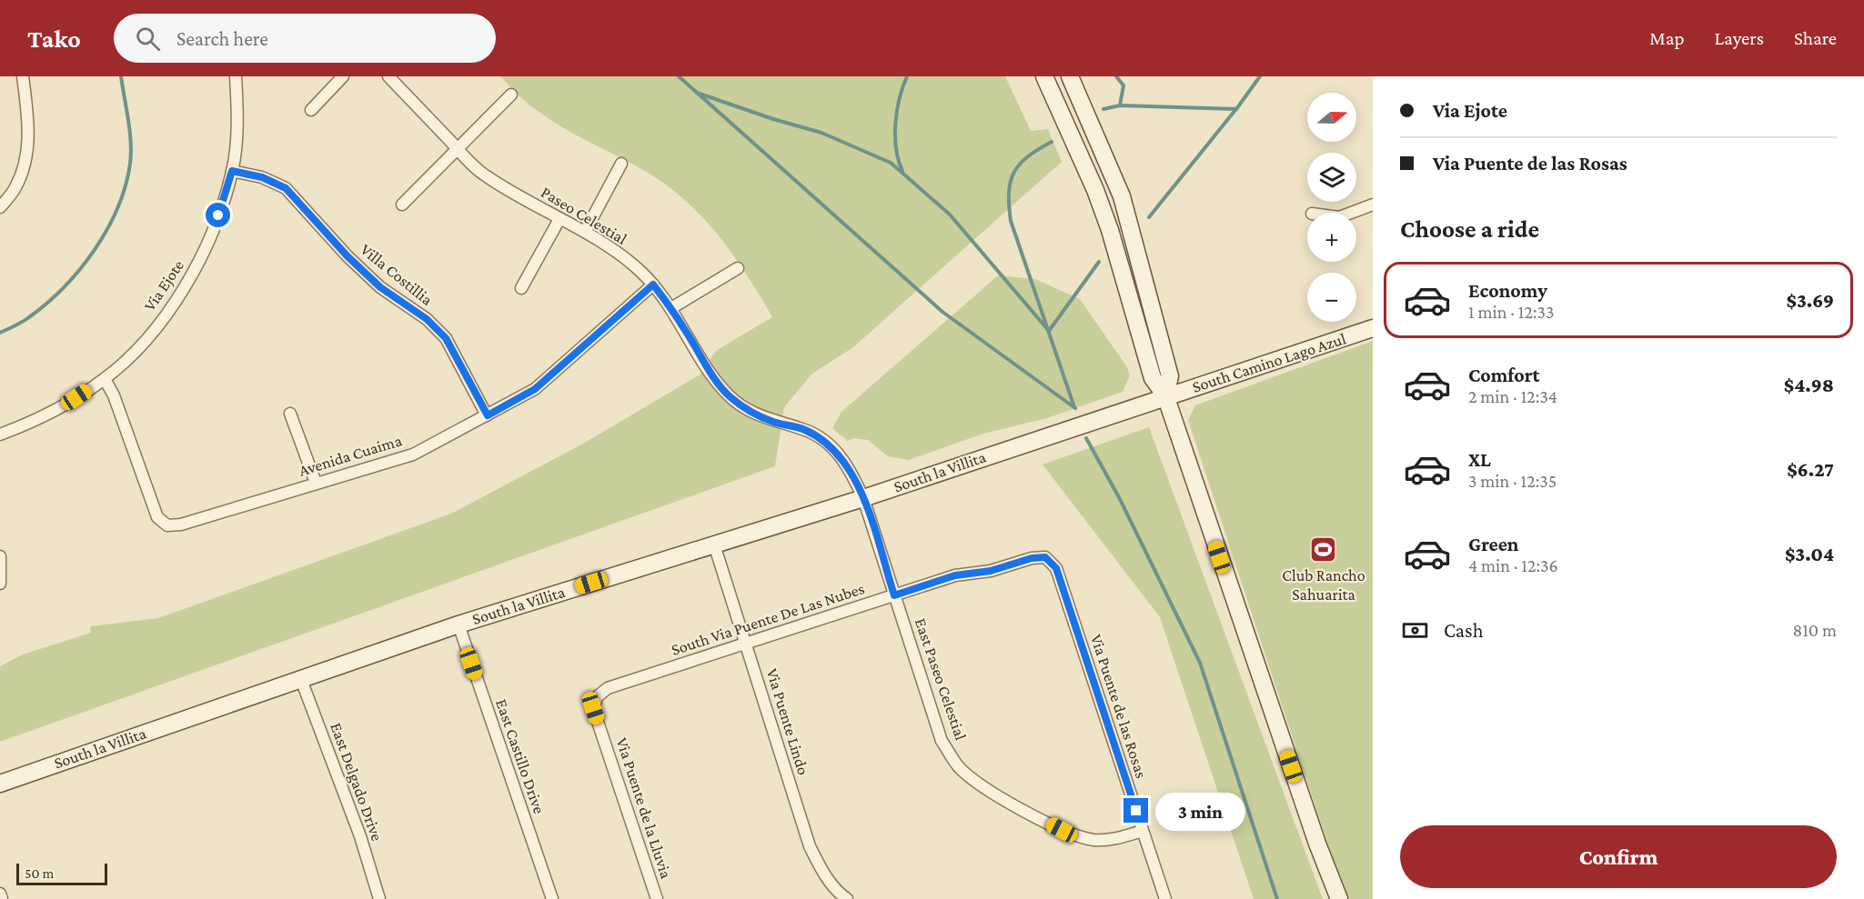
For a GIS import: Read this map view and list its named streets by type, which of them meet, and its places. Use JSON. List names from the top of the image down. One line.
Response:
{"streets":{"street":["Paseo Celestial","Villa Costillia","Via Ejote","South Camino Lago Azul","Avenida Cuaima","South la Villita","South Via Puente De Las Nubes","East Paseo Celestial","Via Puente de las Rosas","Via Puente Lindo","East Castillo Drive","East Delgado Drive","Via Puente de la Lluvia"]},"crossings":[["Paseo Celestial","Avenida Cuaima"],["Paseo Celestial","South la Villita"],["Paseo Celestial","East Paseo Celestial"],["Villa Costillia","Via Ejote"],["Villa Costillia","Avenida Cuaima"],["Via Ejote","Avenida Cuaima"],["South Camino Lago Azul","South la Villita"],["South la Villita","East Paseo Celestial"],["South la Villita","Via Puente Lindo"],["South la Villita","East Castillo Drive"],["South la Villita","East Delgado Drive"],["South Via Puente De Las Nubes","East Paseo Celestial"],["South Via Puente De Las Nubes","Via Puente de las Rosas"],["South Via Puente De Las Nubes","Via Puente Lindo"],["South Via Puente De Las Nubes","Via Puente de la Lluvia"],["East Paseo Celestial","Via Puente de las Rosas"]],"places":{"sports":["Club Rancho Sahuarita"]},"scale_bar":"50 m","north":"right","page":{"header":"Tako","search":"Search here","nav":["Map","Layers","Share"],"banner":["Via Ejote","Via Puente de las Rosas"],"map_buttons":["+","−"],"heading":"Choose a ride","list":[{"name":"Economy","note":"1 min · 12:33","value":"$3.69"},{"name":"Comfort","note":"2 min · 12:34","value":"$4.98"},{"name":"XL","note":"3 min · 12:35","value":"$6.27"},{"name":"Green","note":"4 min · 12:36","value":"$3.04"}],"pay":["Cash","810 m"],"bubble":"3 min","buttons":"Confirm","scale":"50 m"}}
